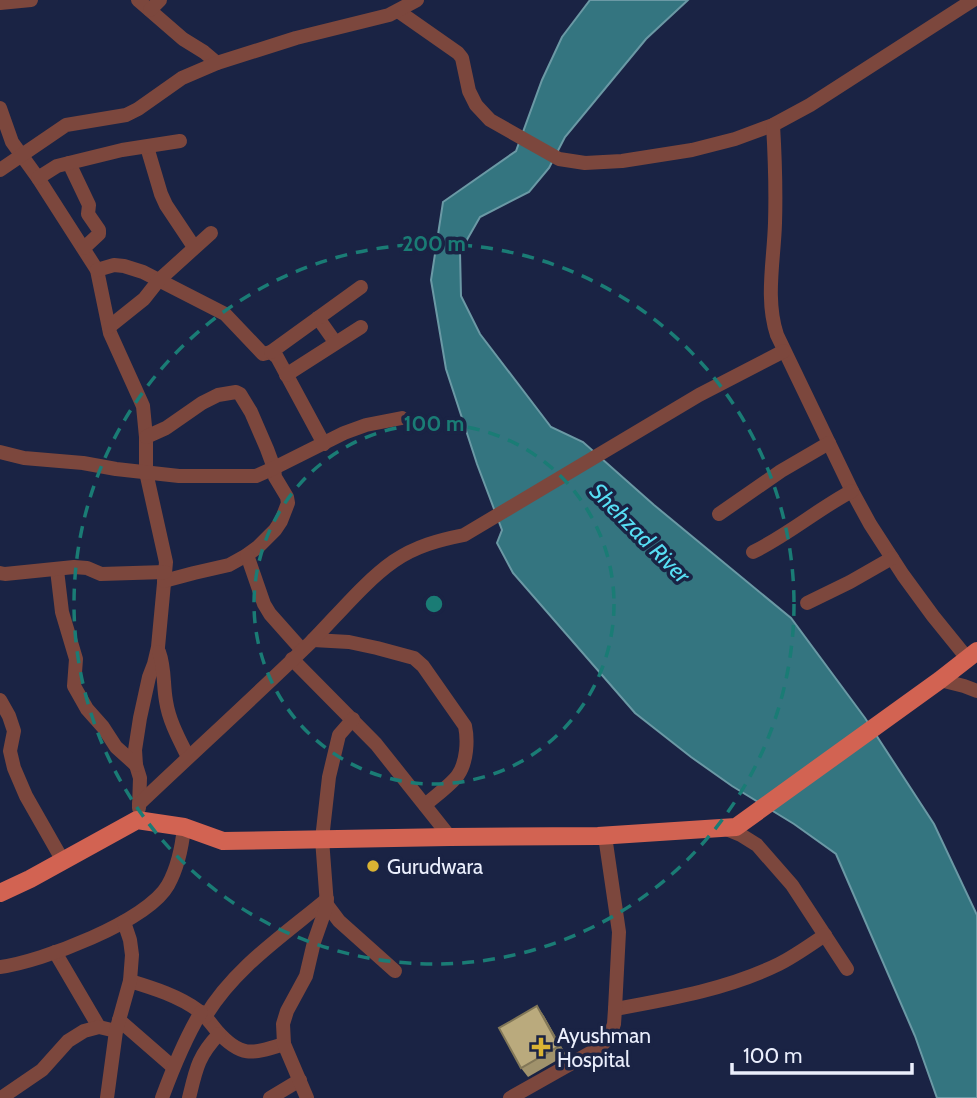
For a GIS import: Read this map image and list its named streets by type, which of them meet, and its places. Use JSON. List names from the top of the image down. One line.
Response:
{"water":["Shehzad River"],"places":{"other":["Gurudwara"],"health":["Ayushman Hospital"]},"scale_bar":"100 m","rings":["200 m","100 m"]}
